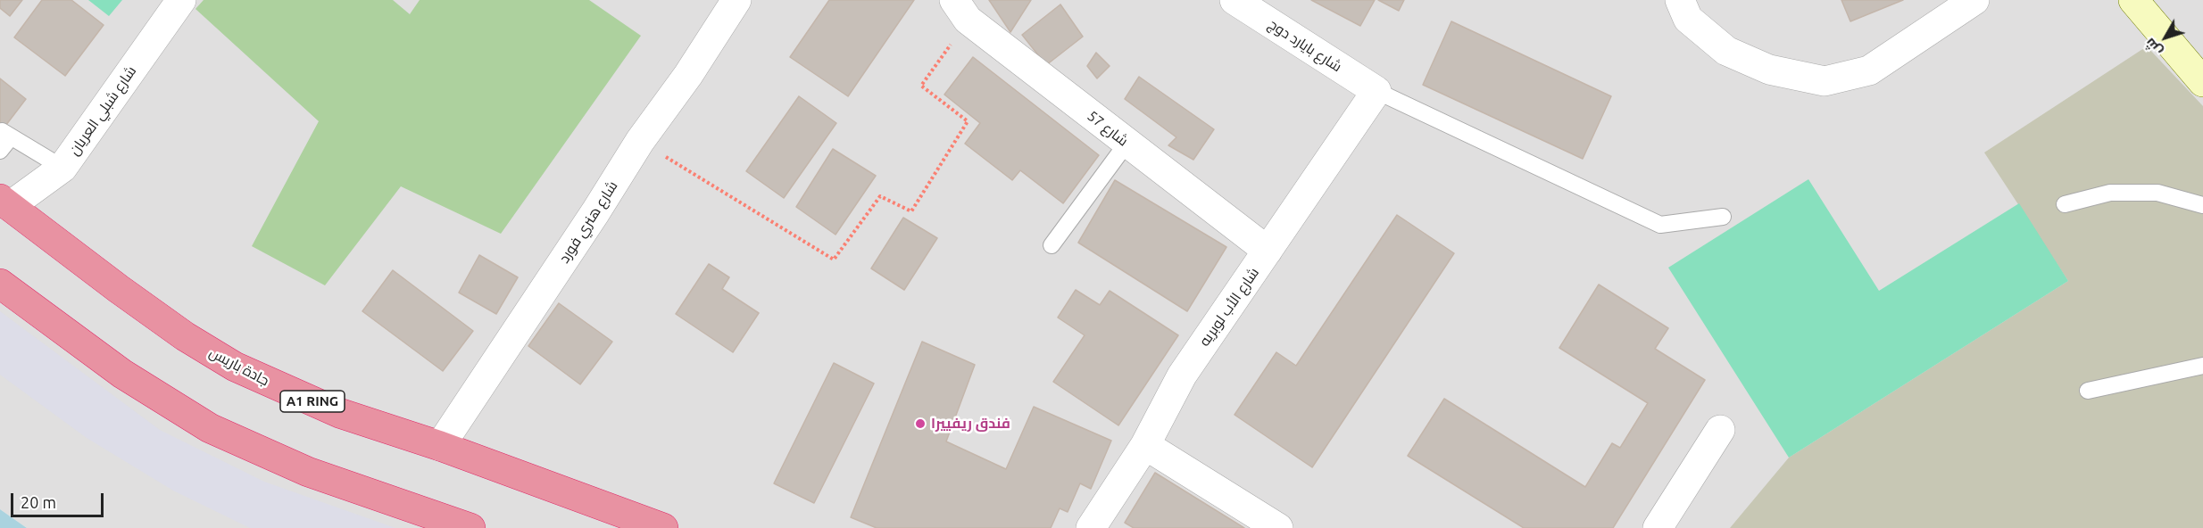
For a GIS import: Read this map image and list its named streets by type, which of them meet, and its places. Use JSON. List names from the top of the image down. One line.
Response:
{"streets":{"highway":["جادة باريس","A1 RING"],"street":["شارع بايارد دوج","شارع شبلي العريان","شارع 57","شارع هنري فورد","شارع الأب لوبريه"]},"crossings":[["شارع بايارد دوج","شارع الأب لوبريه"],["شارع شبلي العريان","جادة باريس"],["شارع 57","شارع الأب لوبريه"],["شارع هنري فورد","جادة باريس"]],"places":["فندق ريفييرا"],"scale_bar":"20 m","north":"bottom left"}
